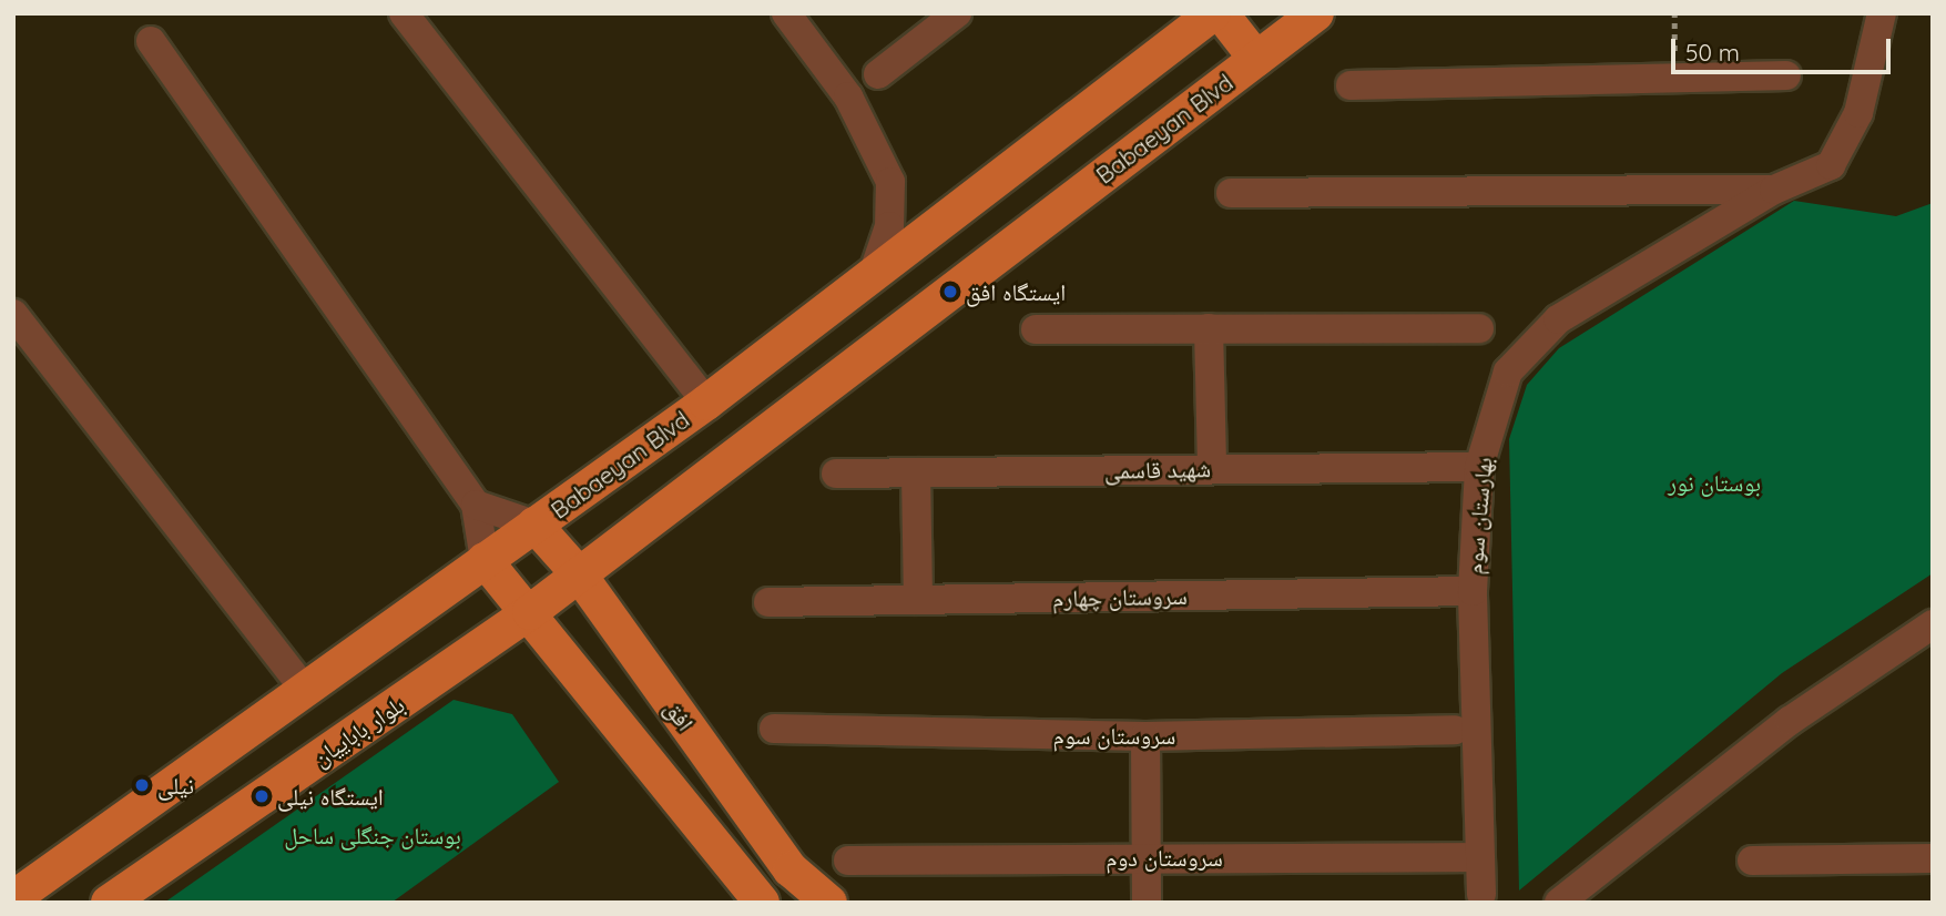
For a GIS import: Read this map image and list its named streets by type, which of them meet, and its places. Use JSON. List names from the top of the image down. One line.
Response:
{"streets":{"main road":["Babaeyan Blvd","افق","بلوار باباییان"],"street":["شهید قاسمی","بهارستان سوم","سروستان چهارم","سروستان سوم","سروستان دوم"]},"crossings":[["Babaeyan Blvd","افق"],["Babaeyan Blvd","بلوار باباییان"],["شهید قاسمی","بهارستان سوم"],["بهارستان سوم","سروستان چهارم"],["بهارستان سوم","سروستان دوم"]],"parks":["بوستان نور","بوستان جنگلی ساحل"],"places":["ایستگاه افق","نیلی","ایستگاه نیلی"],"scale_bar":"50 m"}
